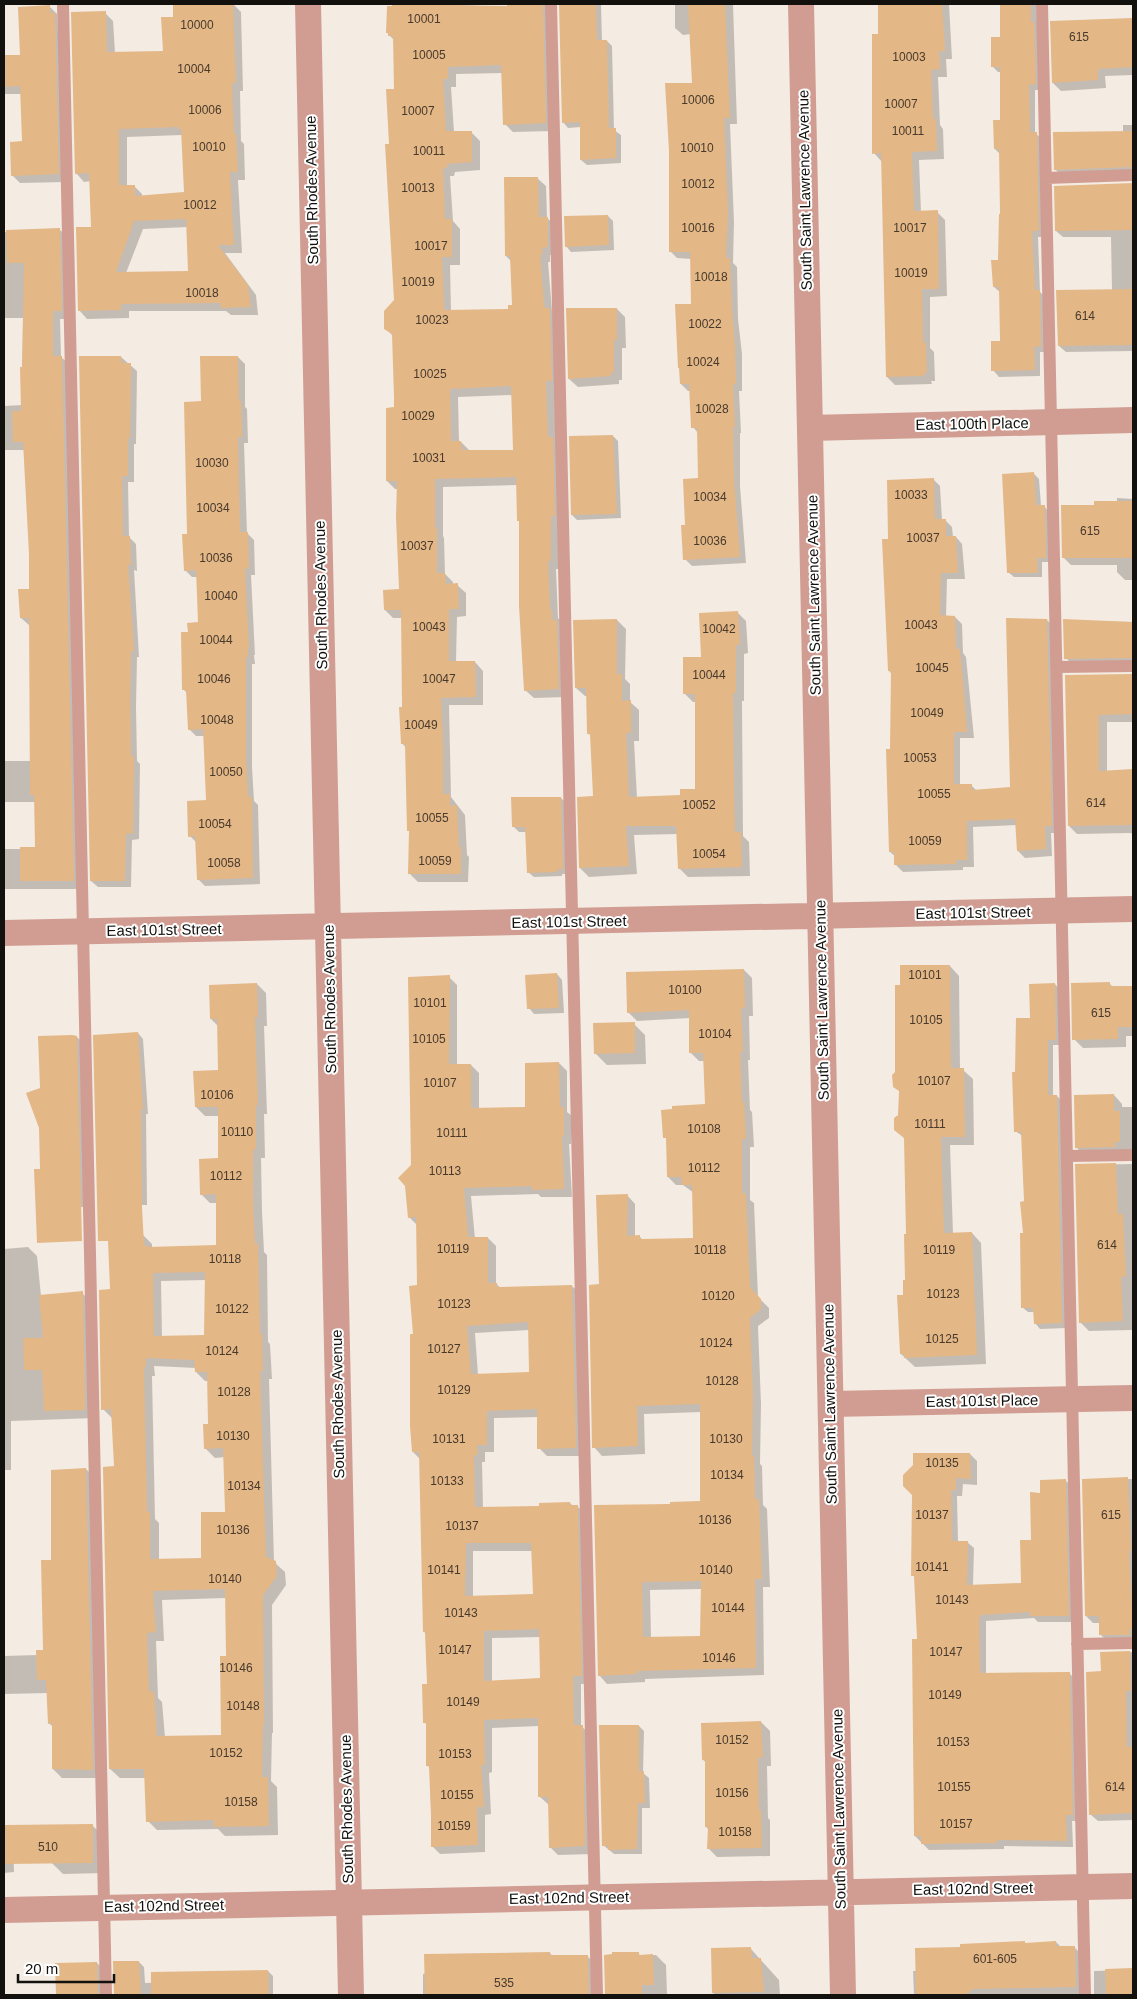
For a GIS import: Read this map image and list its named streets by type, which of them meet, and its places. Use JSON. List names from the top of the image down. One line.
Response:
{"streets":{"street":["South Rhodes Avenue","South Saint Lawrence Avenue","East 100th Place","East 101st Street","East 101st Place","East 102nd Street"]},"crossings":[["South Rhodes Avenue","East 101st Street"],["South Rhodes Avenue","East 102nd Street"],["South Saint Lawrence Avenue","East 100th Place"],["South Saint Lawrence Avenue","East 101st Street"],["South Saint Lawrence Avenue","East 101st Place"],["South Saint Lawrence Avenue","East 102nd Street"]],"house_numbers":["10001","10000","615","10005","10003","10004","10006","10007","10006","10007","10011","10010","10010","10011","10012","10013","10012","10016","10017","10017","10019","10018","10019","10018","614","10023","10022","10024","10025","10028","10029","10031","10030","10033","10034","10034","615","10037","10036","10037","10036","10040","10043","10043","10042","10044","10045","10044","10046","10047","10049","10048","10049","10053","10050","10055","614","10052","10055","10054","10059","10054","10059","10058","10101","10100","10101","615","10105","10104","10105","10107","10107","10106","10111","10108","10110","10111","10112","10113","10112","614","10119","10118","10119","10118","10123","10120","10123","10122","10125","10124","10127","10124","10128","10129","10128","10130","10131","10130","10135","10134","10133","10134","10137","615","10136","10137","10136","10141","10141","10140","10140","10143","10144","10143","10147","10147","10146","10146","10149","10149","10148","10152","10153","10152","10153","10155","614","10156","10155","10158","10157","10159","10158","510","601-605","535"],"scale_bar":"20 m"}
